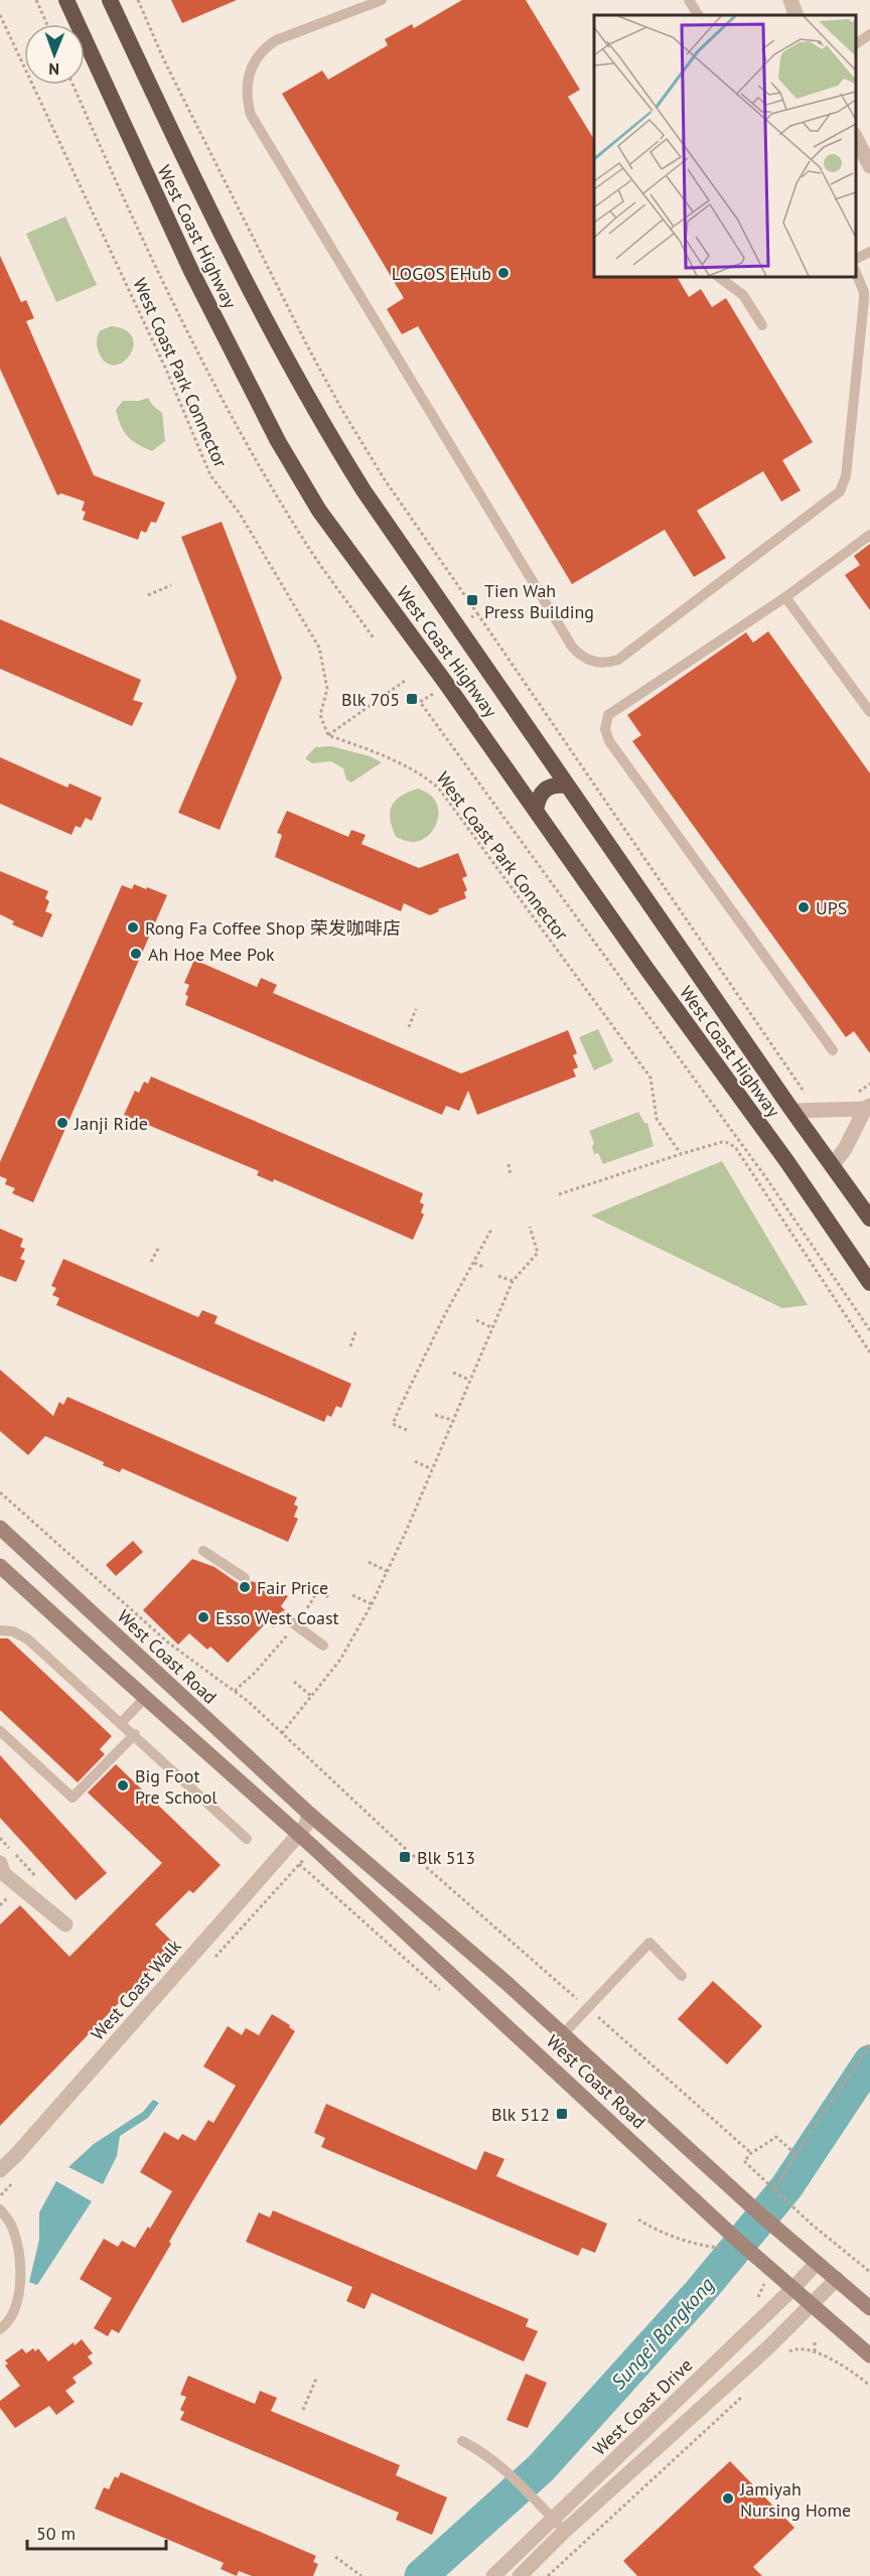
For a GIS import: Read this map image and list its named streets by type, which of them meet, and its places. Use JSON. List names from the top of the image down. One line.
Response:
{"streets":{"highway":["West Coast Highway"],"main road":["West Coast Road"],"street":["West Coast Walk","West Coast Drive"],"path":["West Coast Park Connector"]},"crossings":[["West Coast Road","West Coast Walk"],["West Coast Road","West Coast Drive"]],"water":["Sungei Bangkong"],"places":{"other":["LOGOS EHub","UPS","Rong Fa Coffee Shop 荣发咖啡店","Ah Hoe Mee Pok","Janji Ride","Fair Price","Esso West Coast","Big Foot Pre School","Jamiyah Nursing Home"],"transit":["Tien Wah Press Building","Blk 705","Blk 513","Blk 512"]},"scale_bar":"50 m","north":"bottom"}
